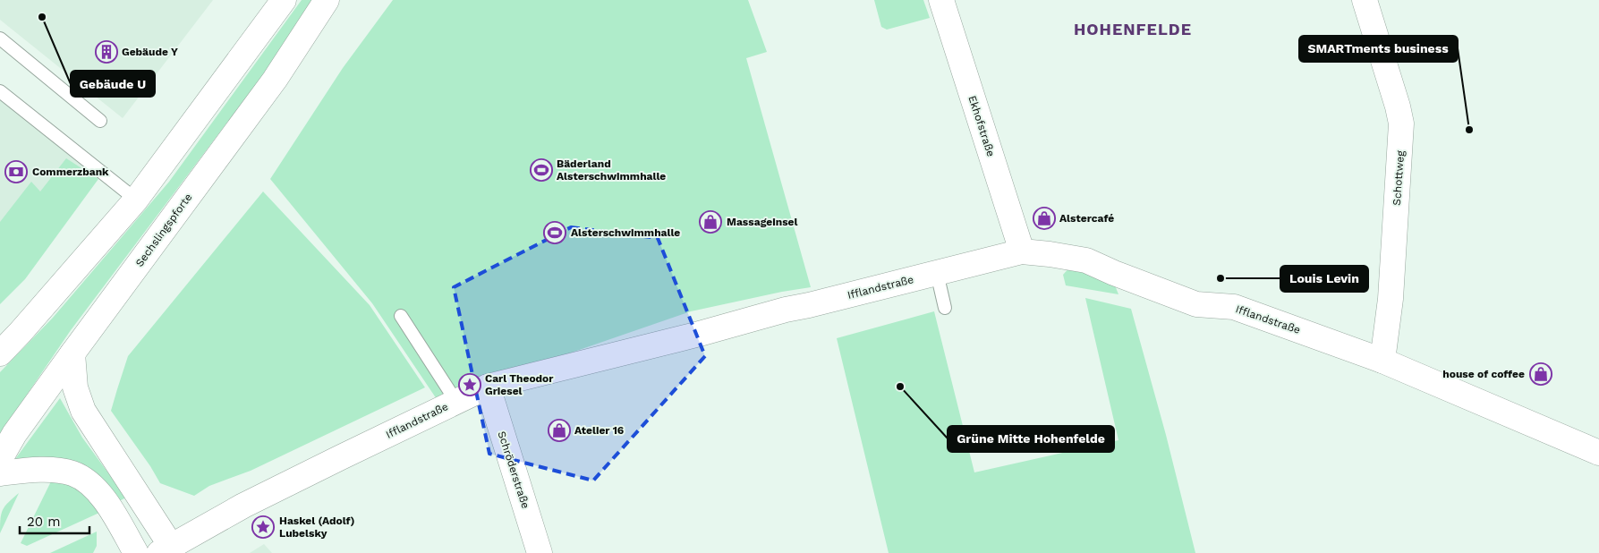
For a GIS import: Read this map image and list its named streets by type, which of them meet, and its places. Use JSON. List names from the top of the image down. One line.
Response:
{"streets":{"street":["Ekhofstraße","Schottweg","Sechslingspforte","Ifflandstraße","Schröderstraße"]},"crossings":[["Ekhofstraße","Ifflandstraße"],["Schottweg","Ifflandstraße"],["Sechslingspforte","Ifflandstraße"],["Ifflandstraße","Schröderstraße"]],"districts":["HOHENFELDE"],"places":{"other":["Gebäude U","SMARTments business","Louis Levin","Grüne Mitte Hohenfelde"],"building":["Gebäude Y"],"sports":["Bäderland Alsterschwimmhalle","Alsterschwimmhalle"],"bank":["Commerzbank"],"shop":["Alstercafé","Massageinsel","house of coffee","Atelier 16"],"place":["Carl Theodor Griesel","Haskel (Adolf) Lubelsky"]},"scale_bar":"20 m"}
